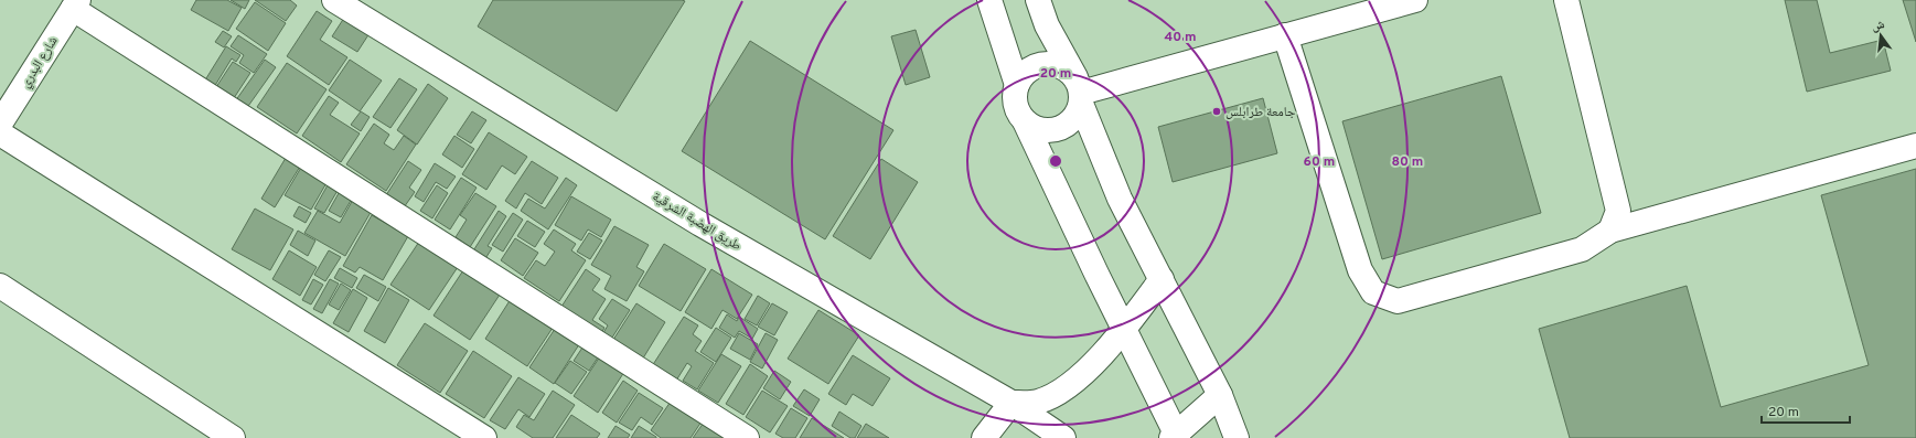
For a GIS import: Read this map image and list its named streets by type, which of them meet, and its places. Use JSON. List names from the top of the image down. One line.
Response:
{"streets":{"street":["شارع البدري","طريق الهضبة الشرقية"]},"places":["جامعة طرابلس"],"scale_bar":"20 m","north":"top","rings":["40 m","20 m","60 m","80 m"]}
